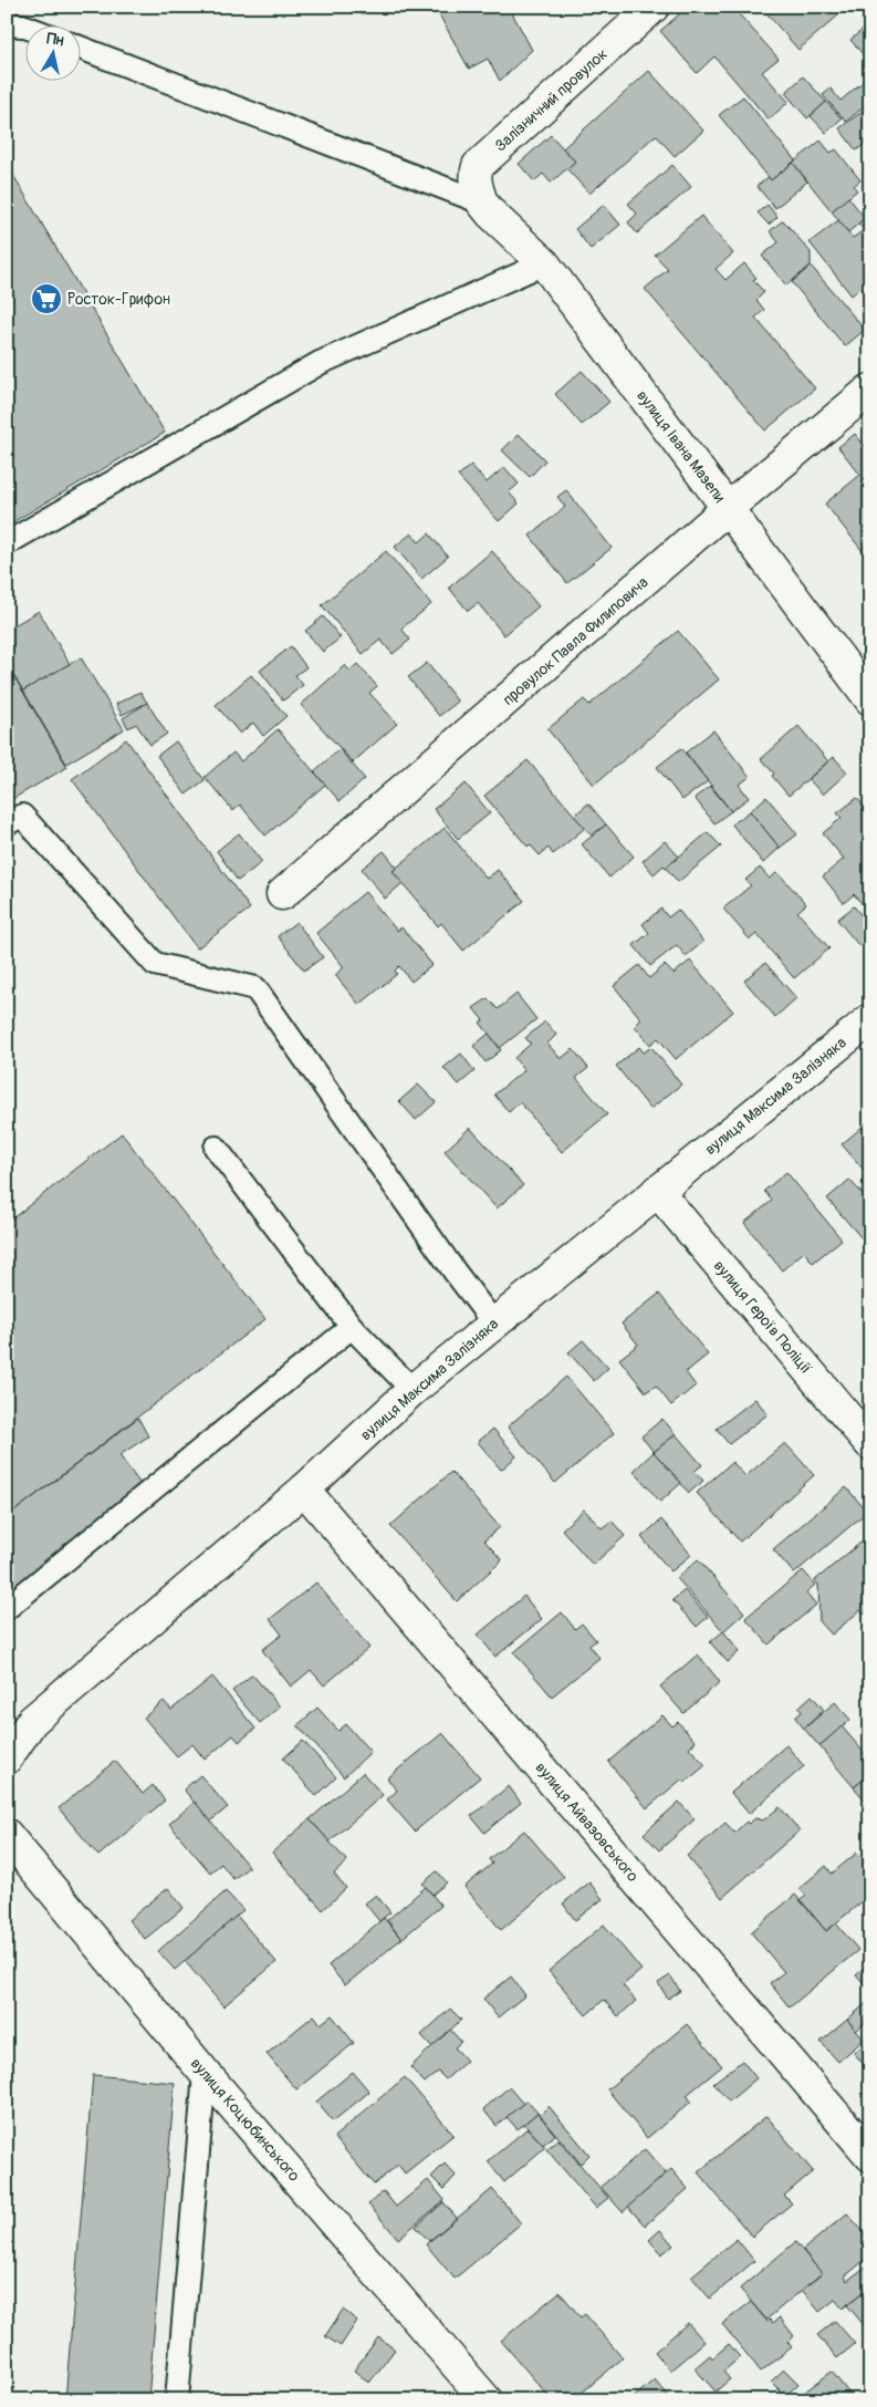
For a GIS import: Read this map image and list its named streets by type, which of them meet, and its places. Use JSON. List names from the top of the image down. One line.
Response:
{"streets":{"street":["Залізничний провулок","вулиця Івана Мазепи","провулок Павла Филиповича","вулиця Максима Залізняка","вулиця Героїв Поліції","вулиця Айвазовського","вулиця Коцюбинського"]},"crossings":[["Залізничний провулок","вулиця Івана Мазепи"],["вулиця Івана Мазепи","провулок Павла Филиповича"],["вулиця Максима Залізняка","вулиця Героїв Поліції"],["вулиця Максима Залізняка","вулиця Айвазовського"]],"places":{"supermarket":["Росток-Грифон"]},"north":"top"}
